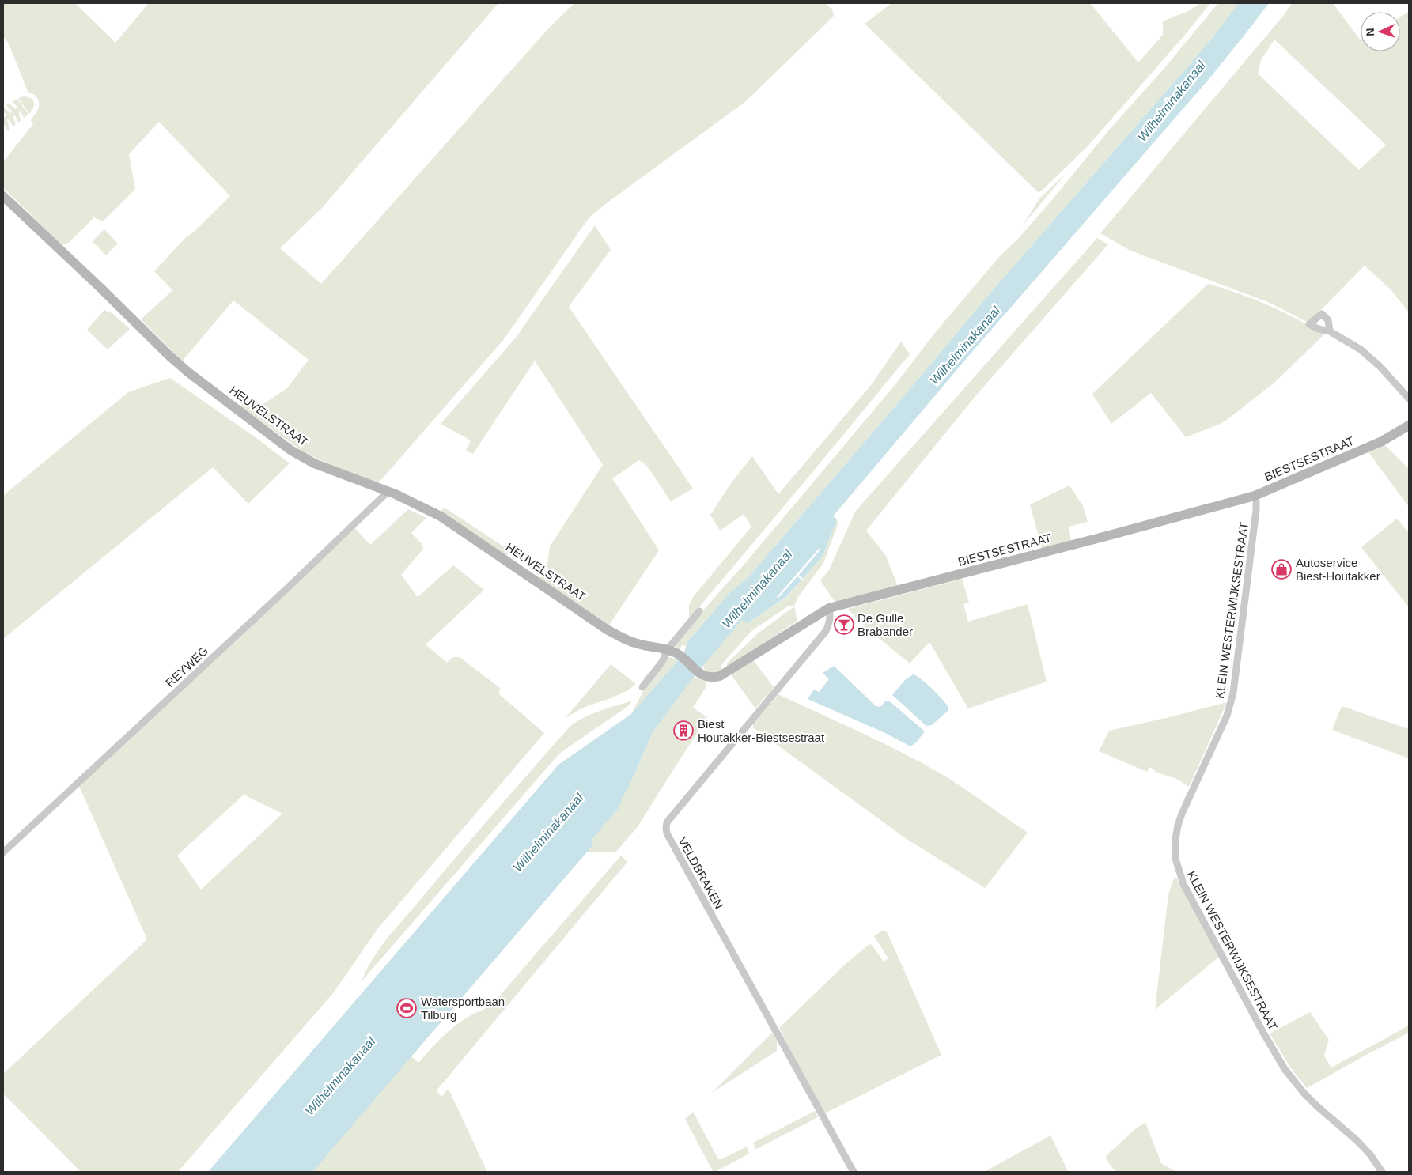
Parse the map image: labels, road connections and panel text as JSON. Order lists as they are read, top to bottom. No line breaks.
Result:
{"streets":{"street":["HEUVELSTRAAT","BIESTSESTRAAT","KLEIN WESTERWIJKSESTRAAT","REYWEG","VELDBRAKEN"]},"crossings":[["HEUVELSTRAAT","BIESTSESTRAAT"],["BIESTSESTRAAT","KLEIN WESTERWIJKSESTRAAT"],["BIESTSESTRAAT","VELDBRAKEN"]],"water":["Wilhelminakanaal"],"places":{"shop":["Autoservice Biest-Houtakker"],"bar":["De Gulle Brabander"],"building":["Biest Houtakker-Biestsestraat"],"sports":["Watersportbaan Tilburg"]},"north":"left"}
